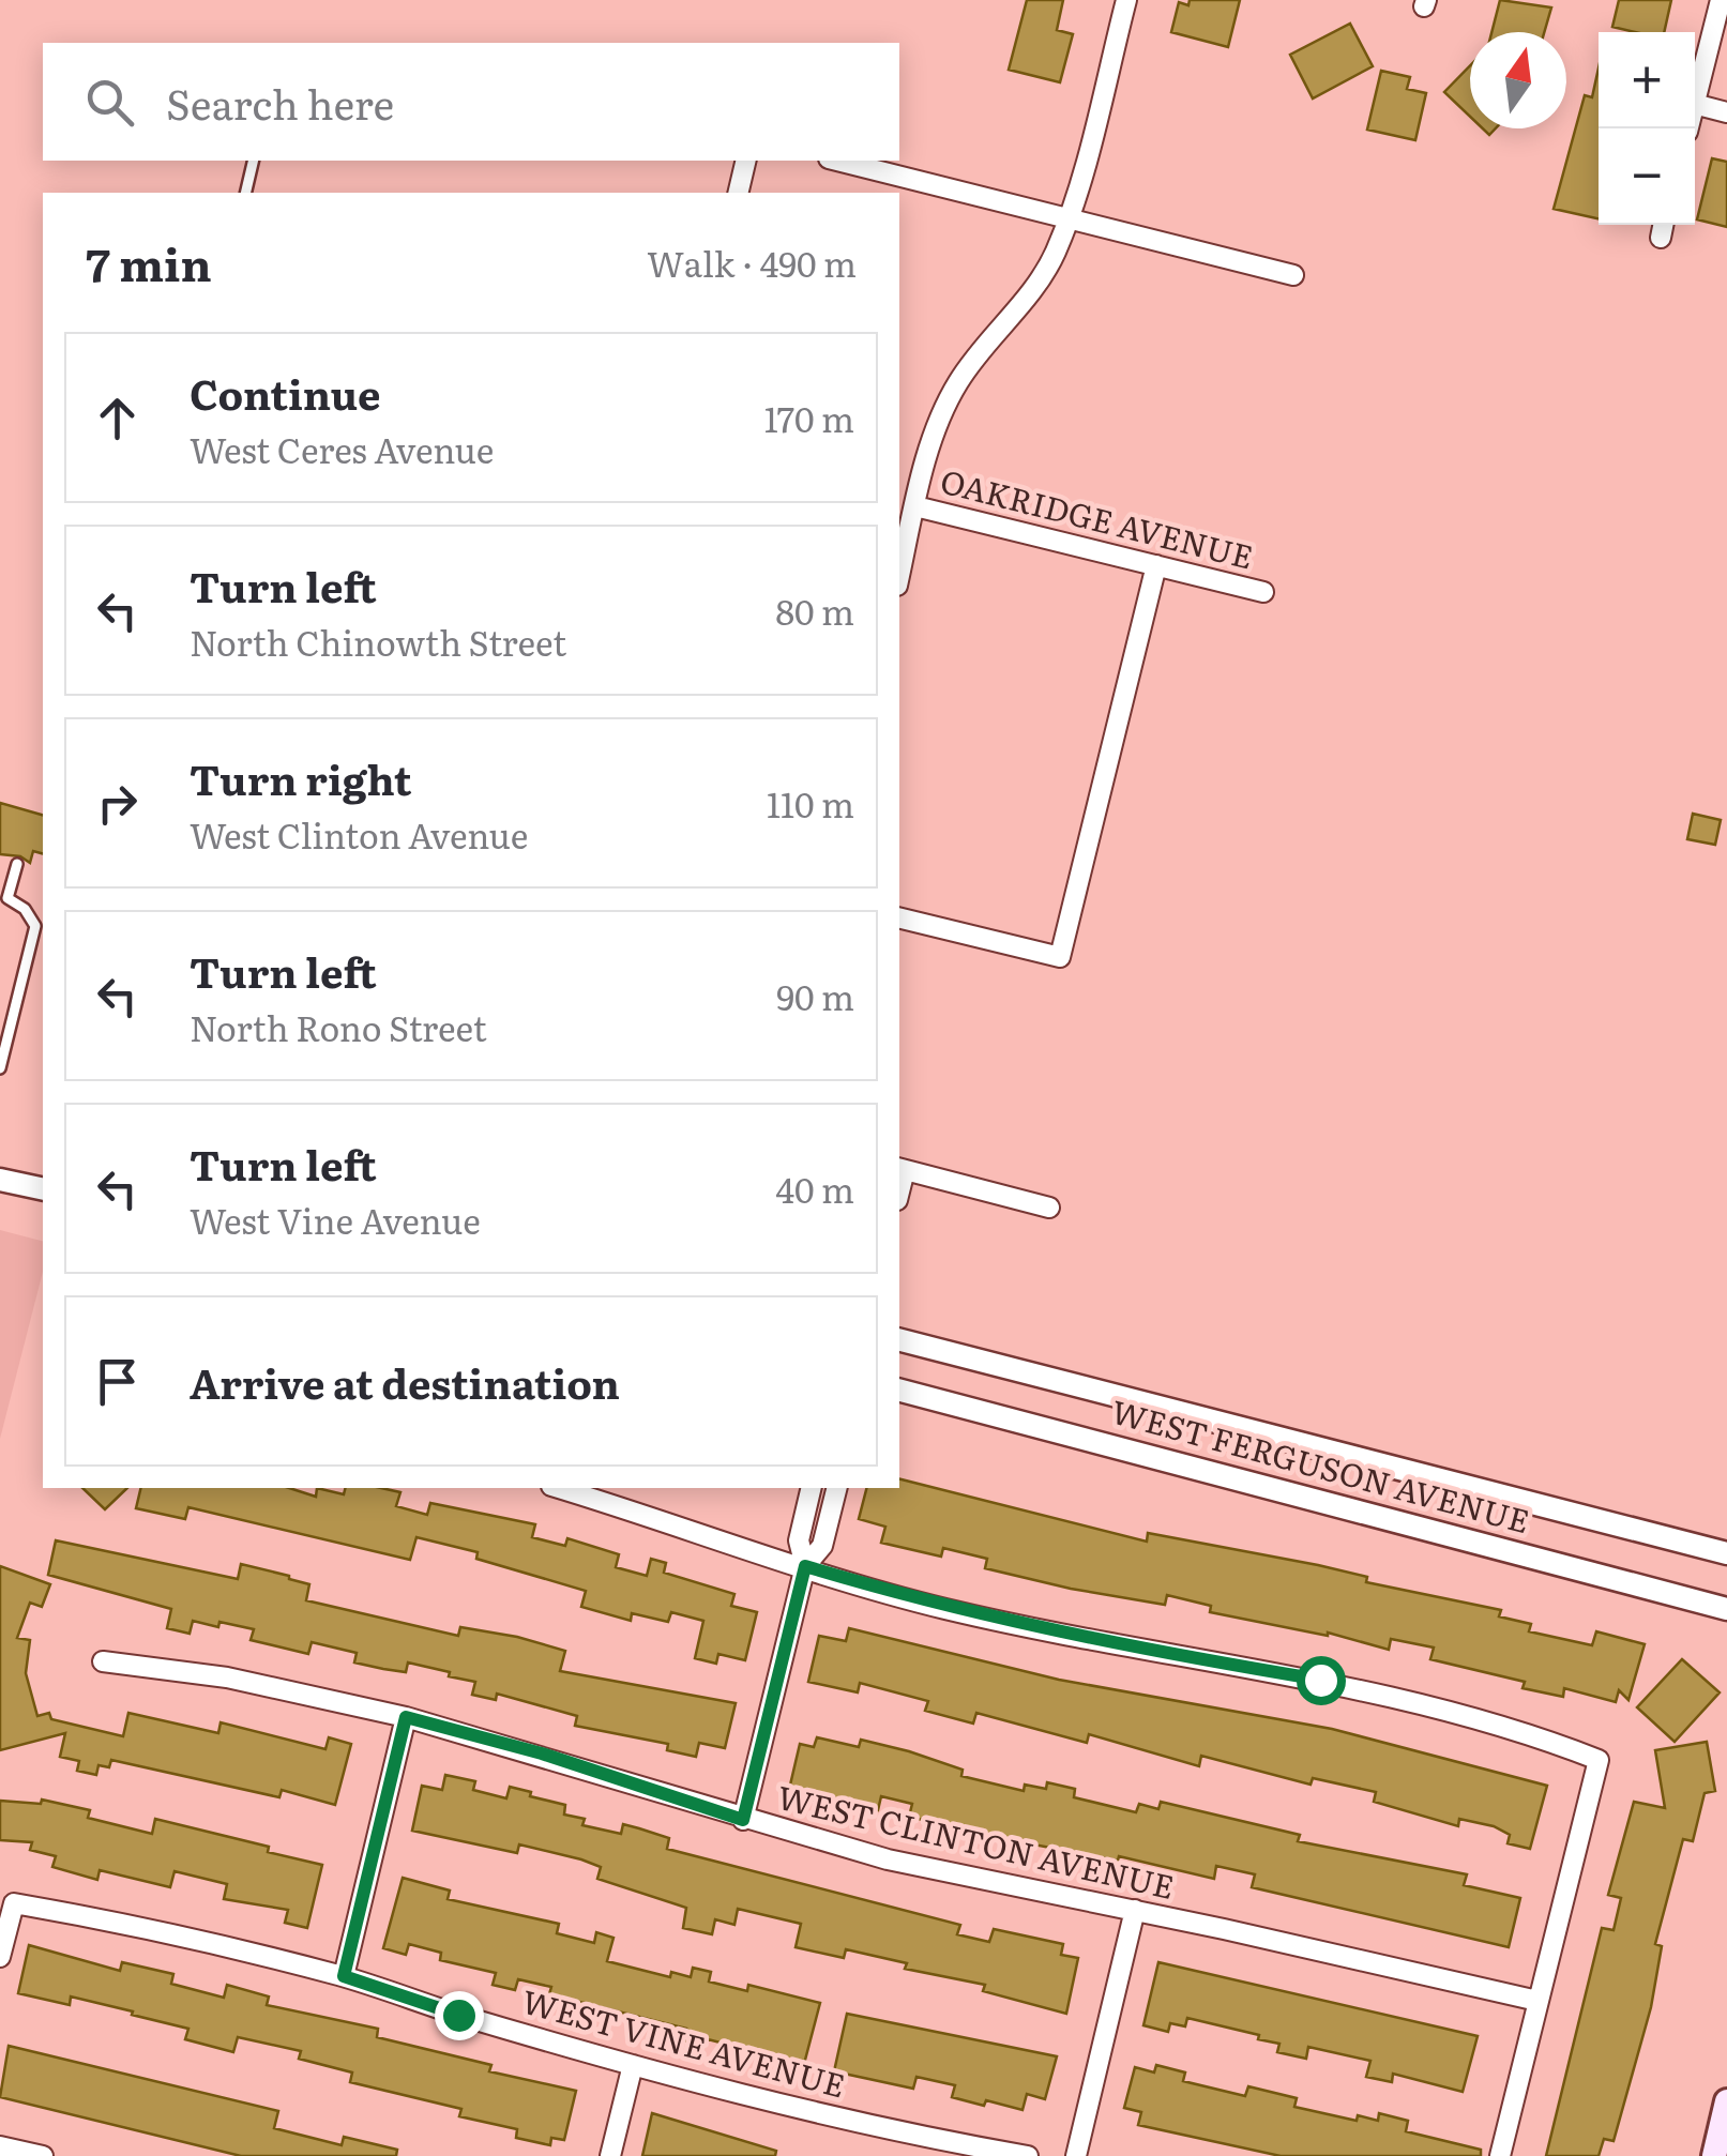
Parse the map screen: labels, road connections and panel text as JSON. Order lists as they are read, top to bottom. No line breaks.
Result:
{"streets":{"street":["OAKRIDGE AVENUE","WEST FERGUSON AVENUE","WEST CLINTON AVENUE","WEST VINE AVENUE"]},"north":"top","page":{"map_buttons":["+","−"],"search":"Search here","heading":["7 min","Walk · 490 m"],"list":[["Continue","West Ceres Avenue","170 m"],["Turn left","North Chinowth Street","80 m"],["Turn right","West Clinton Avenue","110 m"],["Turn left","North Rono Street","90 m"],["Turn left","West Vine Avenue","40 m"],"Arrive at destination"]}}
